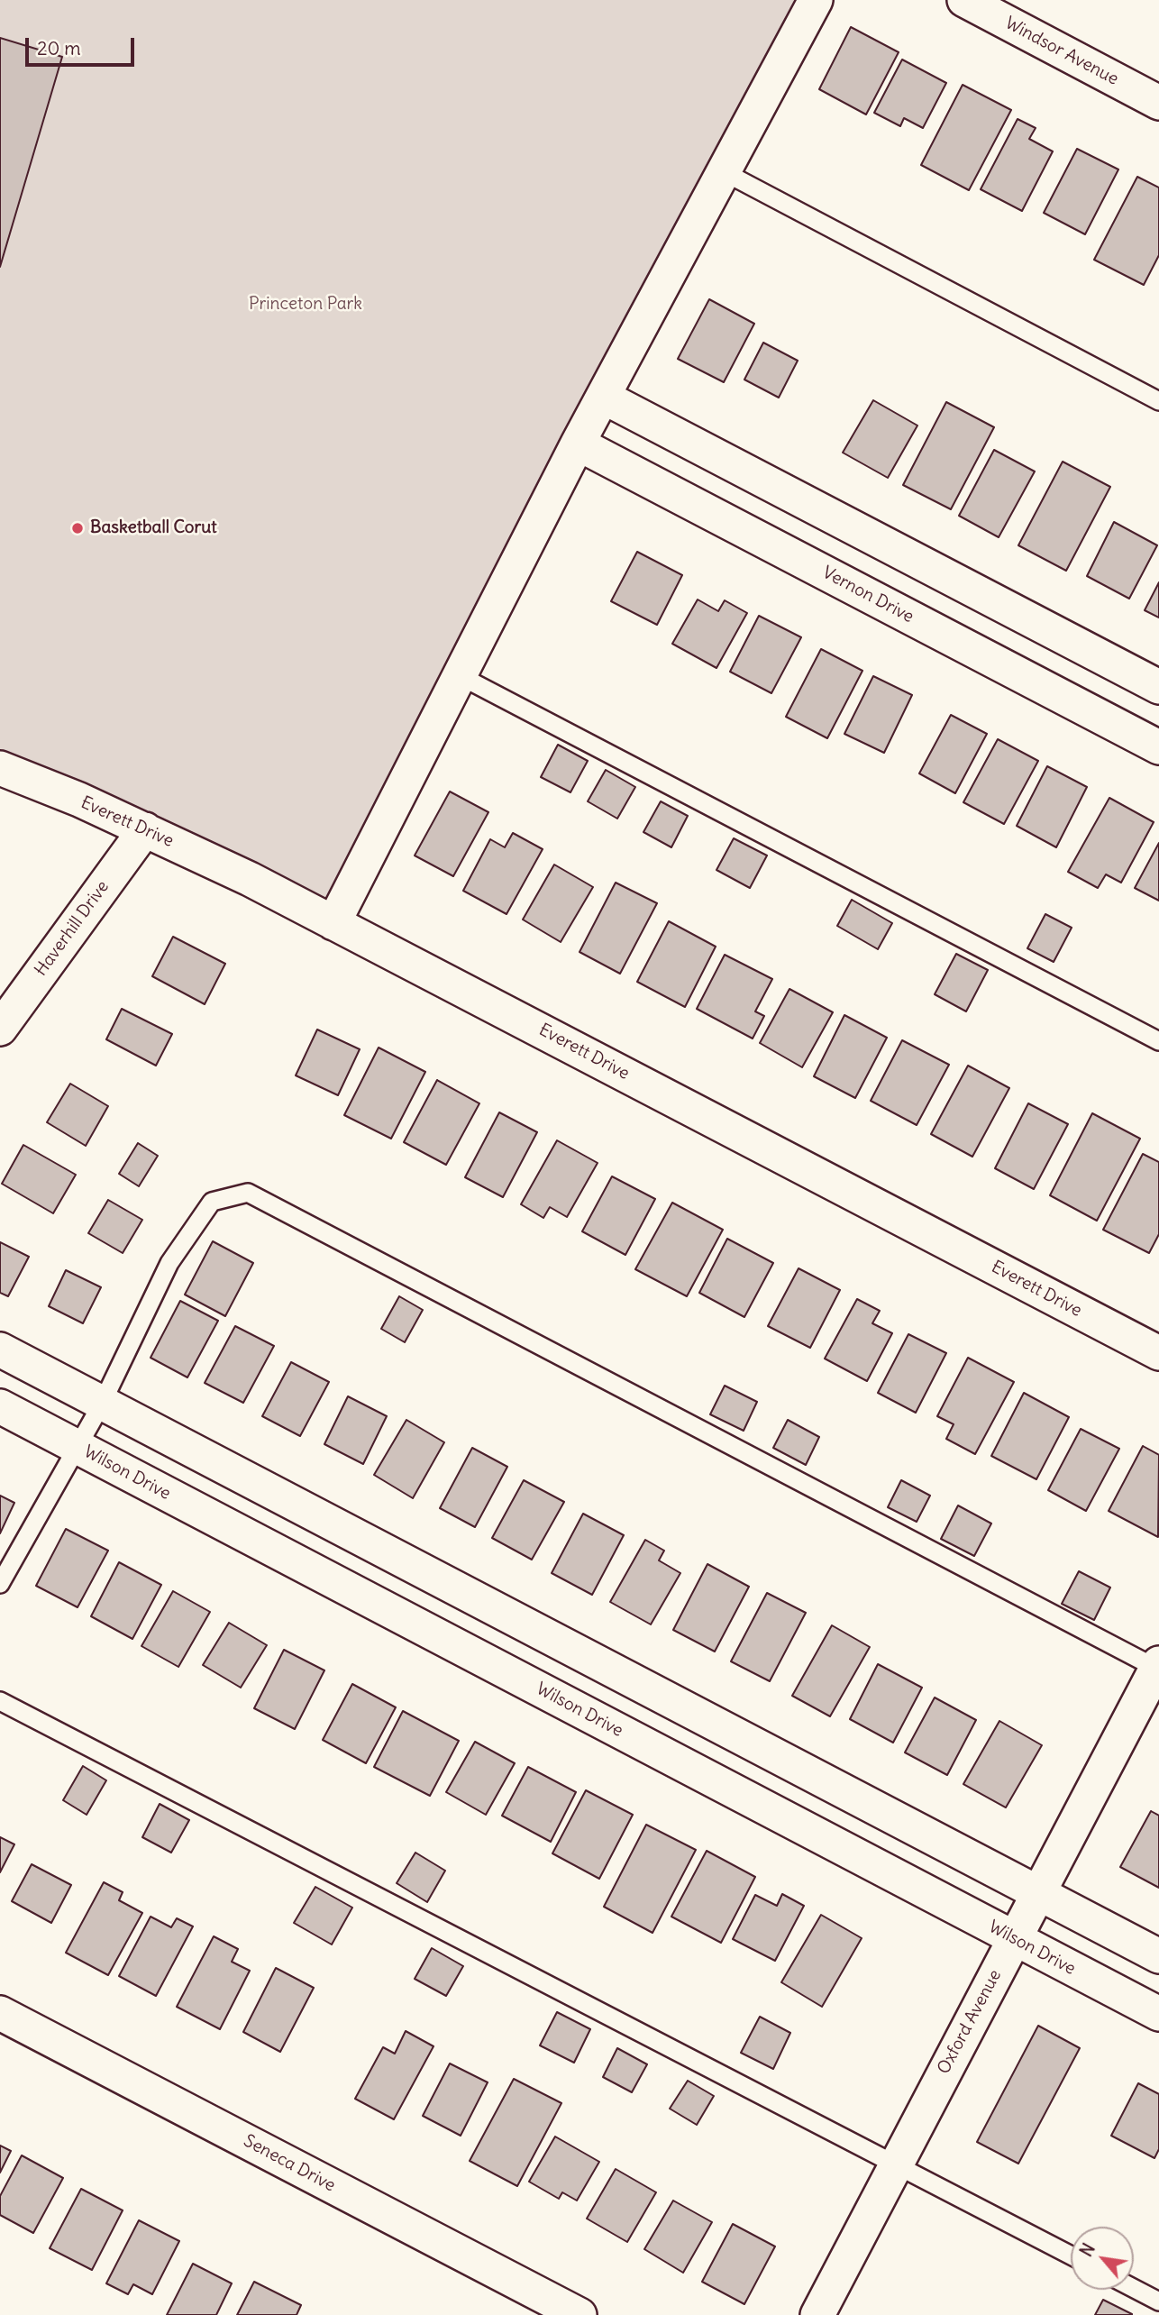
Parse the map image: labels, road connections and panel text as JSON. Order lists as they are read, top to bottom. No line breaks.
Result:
{"streets":{"street":["Windsor Avenue","Vernon Drive","Everett Drive","Haverhill Drive","Wilson Drive","Oxford Avenue","Seneca Drive"]},"crossings":[["Everett Drive","Haverhill Drive"],["Wilson Drive","Oxford Avenue"]],"parks":["Princeton Park"],"places":["Basketball Corut"],"scale_bar":"20 m","north":"top left"}
